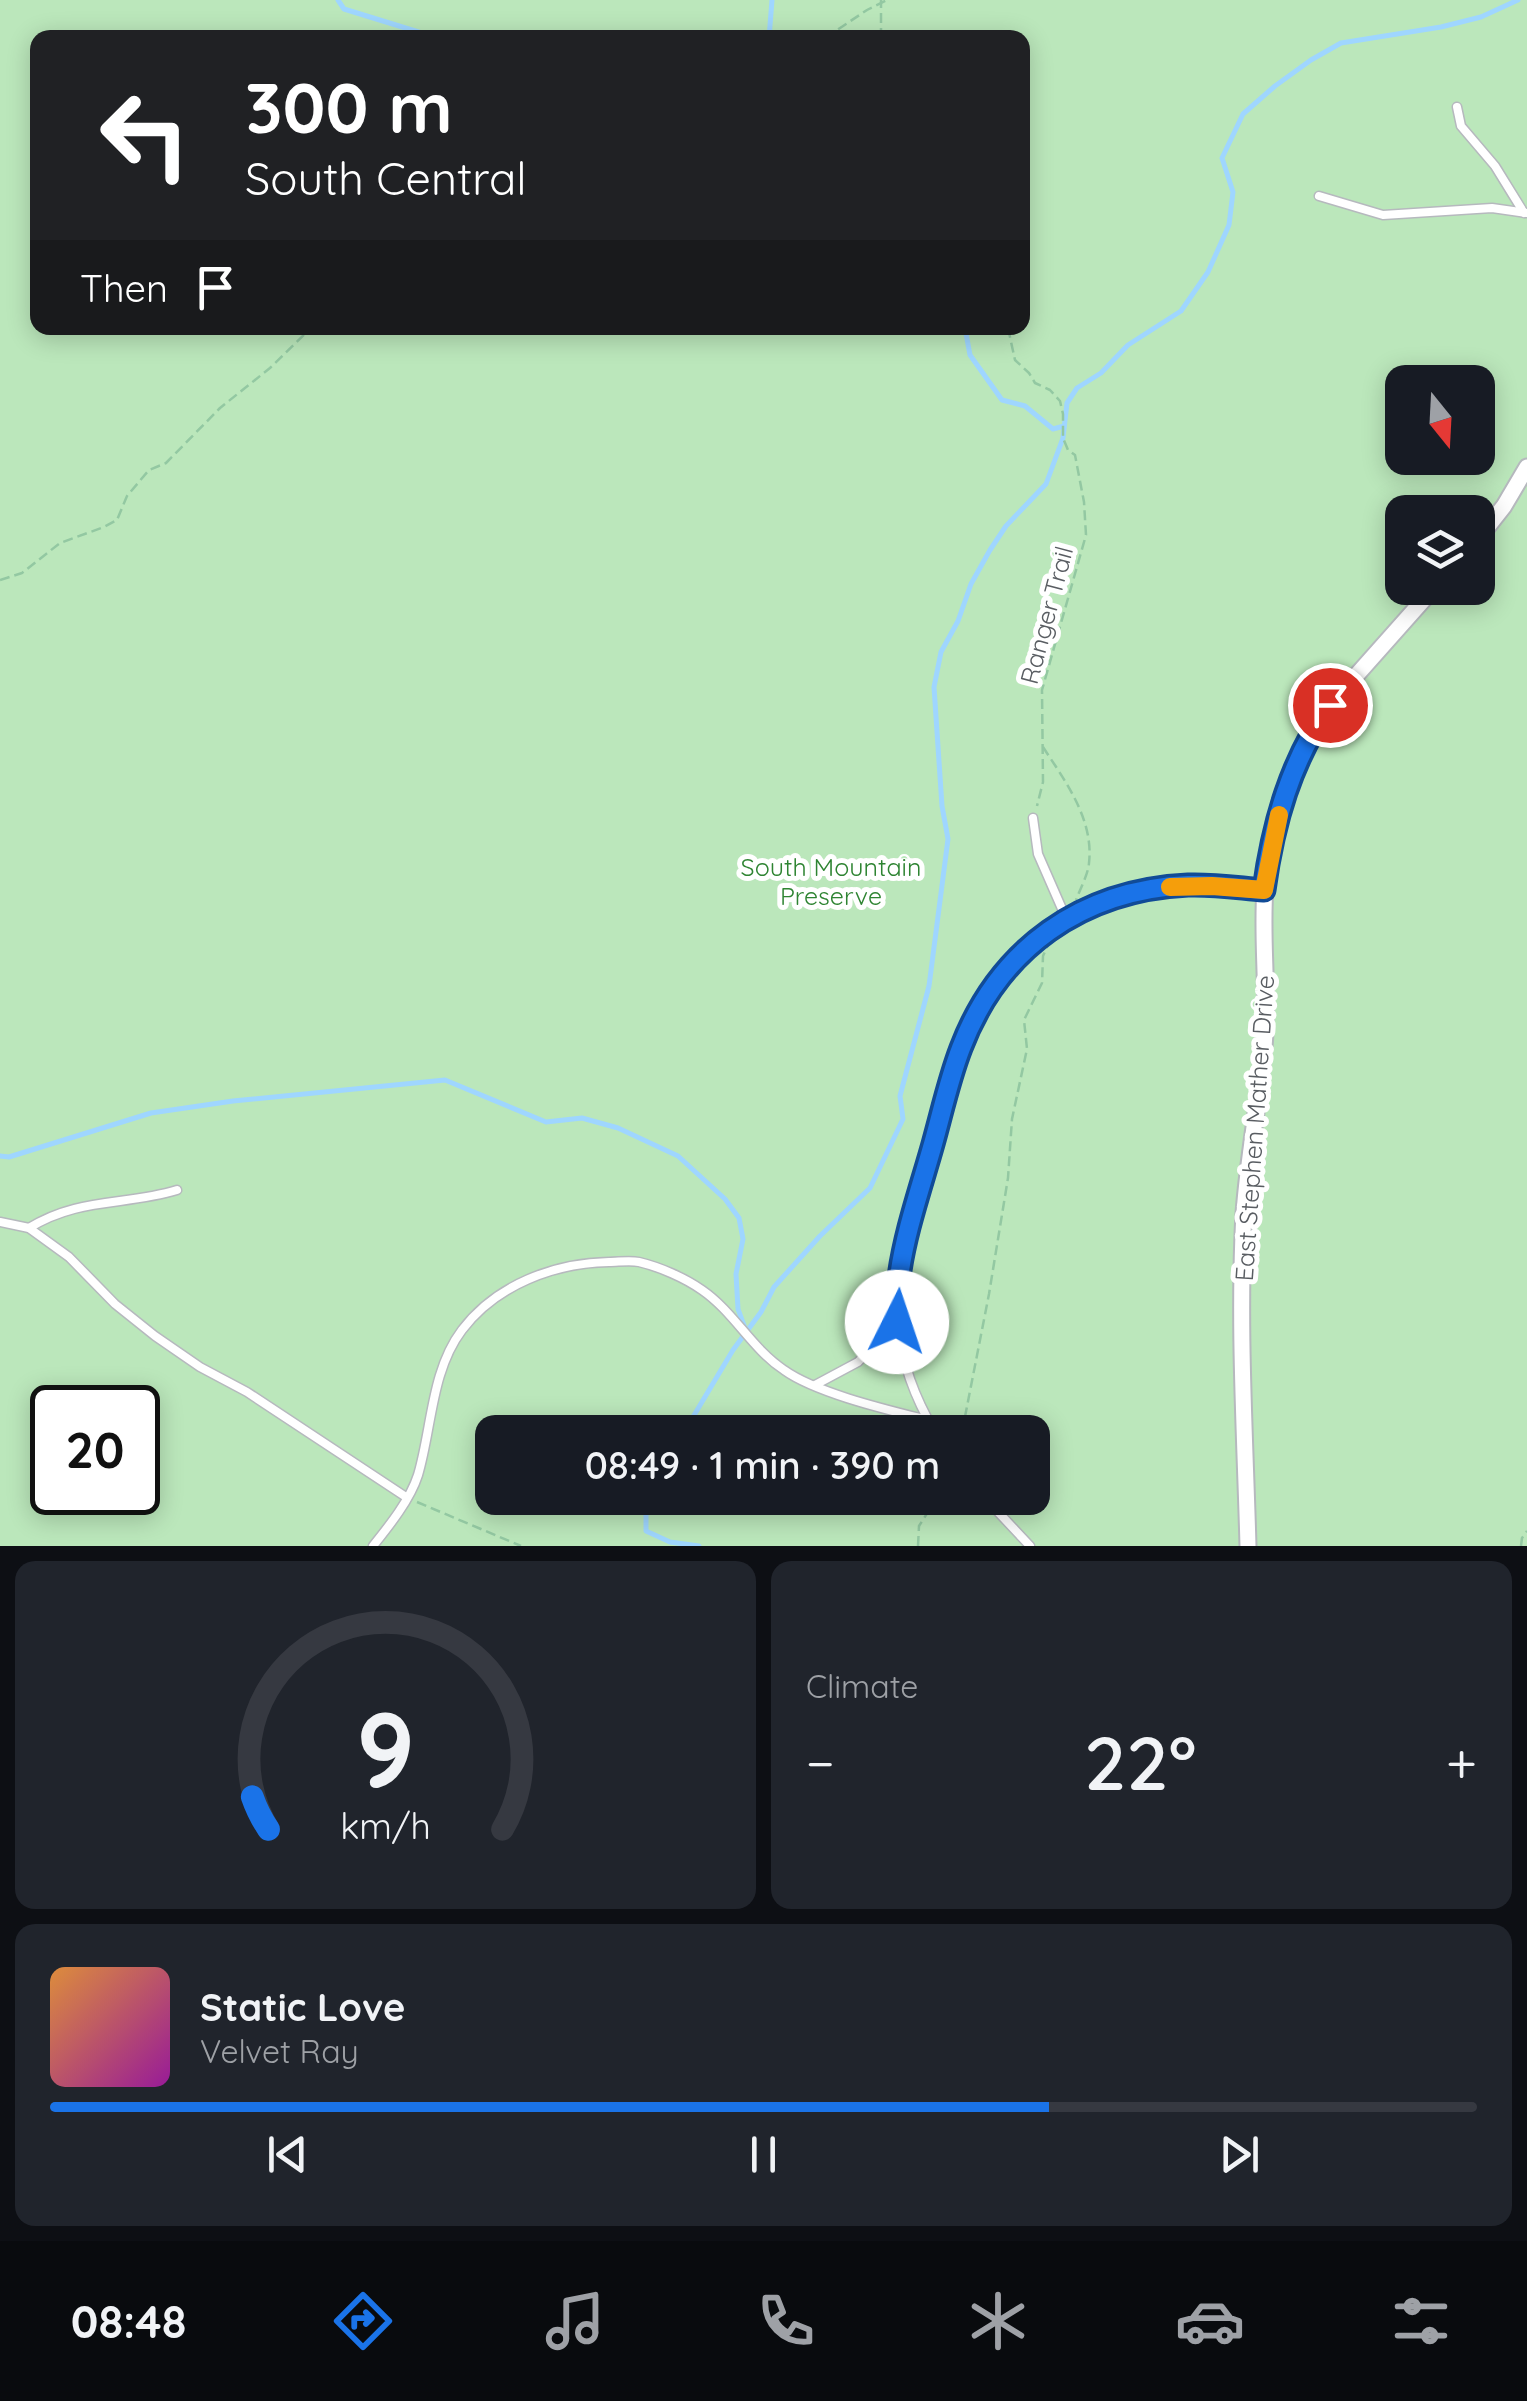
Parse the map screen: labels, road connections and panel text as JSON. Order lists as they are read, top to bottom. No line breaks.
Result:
{"streets":{"street":["East Stephen Mather Drive"],"path":["Ranger Trail"]},"parks":["South Mountain Preserve"],"north":"bottom","page":{"turn":["300 m","South Central"],"then":"Then","limit":"20","trip":"08:49 · 1 min · 390 m","tile":"Climate","heat":["−","22°","+"],"song":["Static Love","Velvet Ray"],"tabs":"08:48","gauge":["9","km/h"]}}
